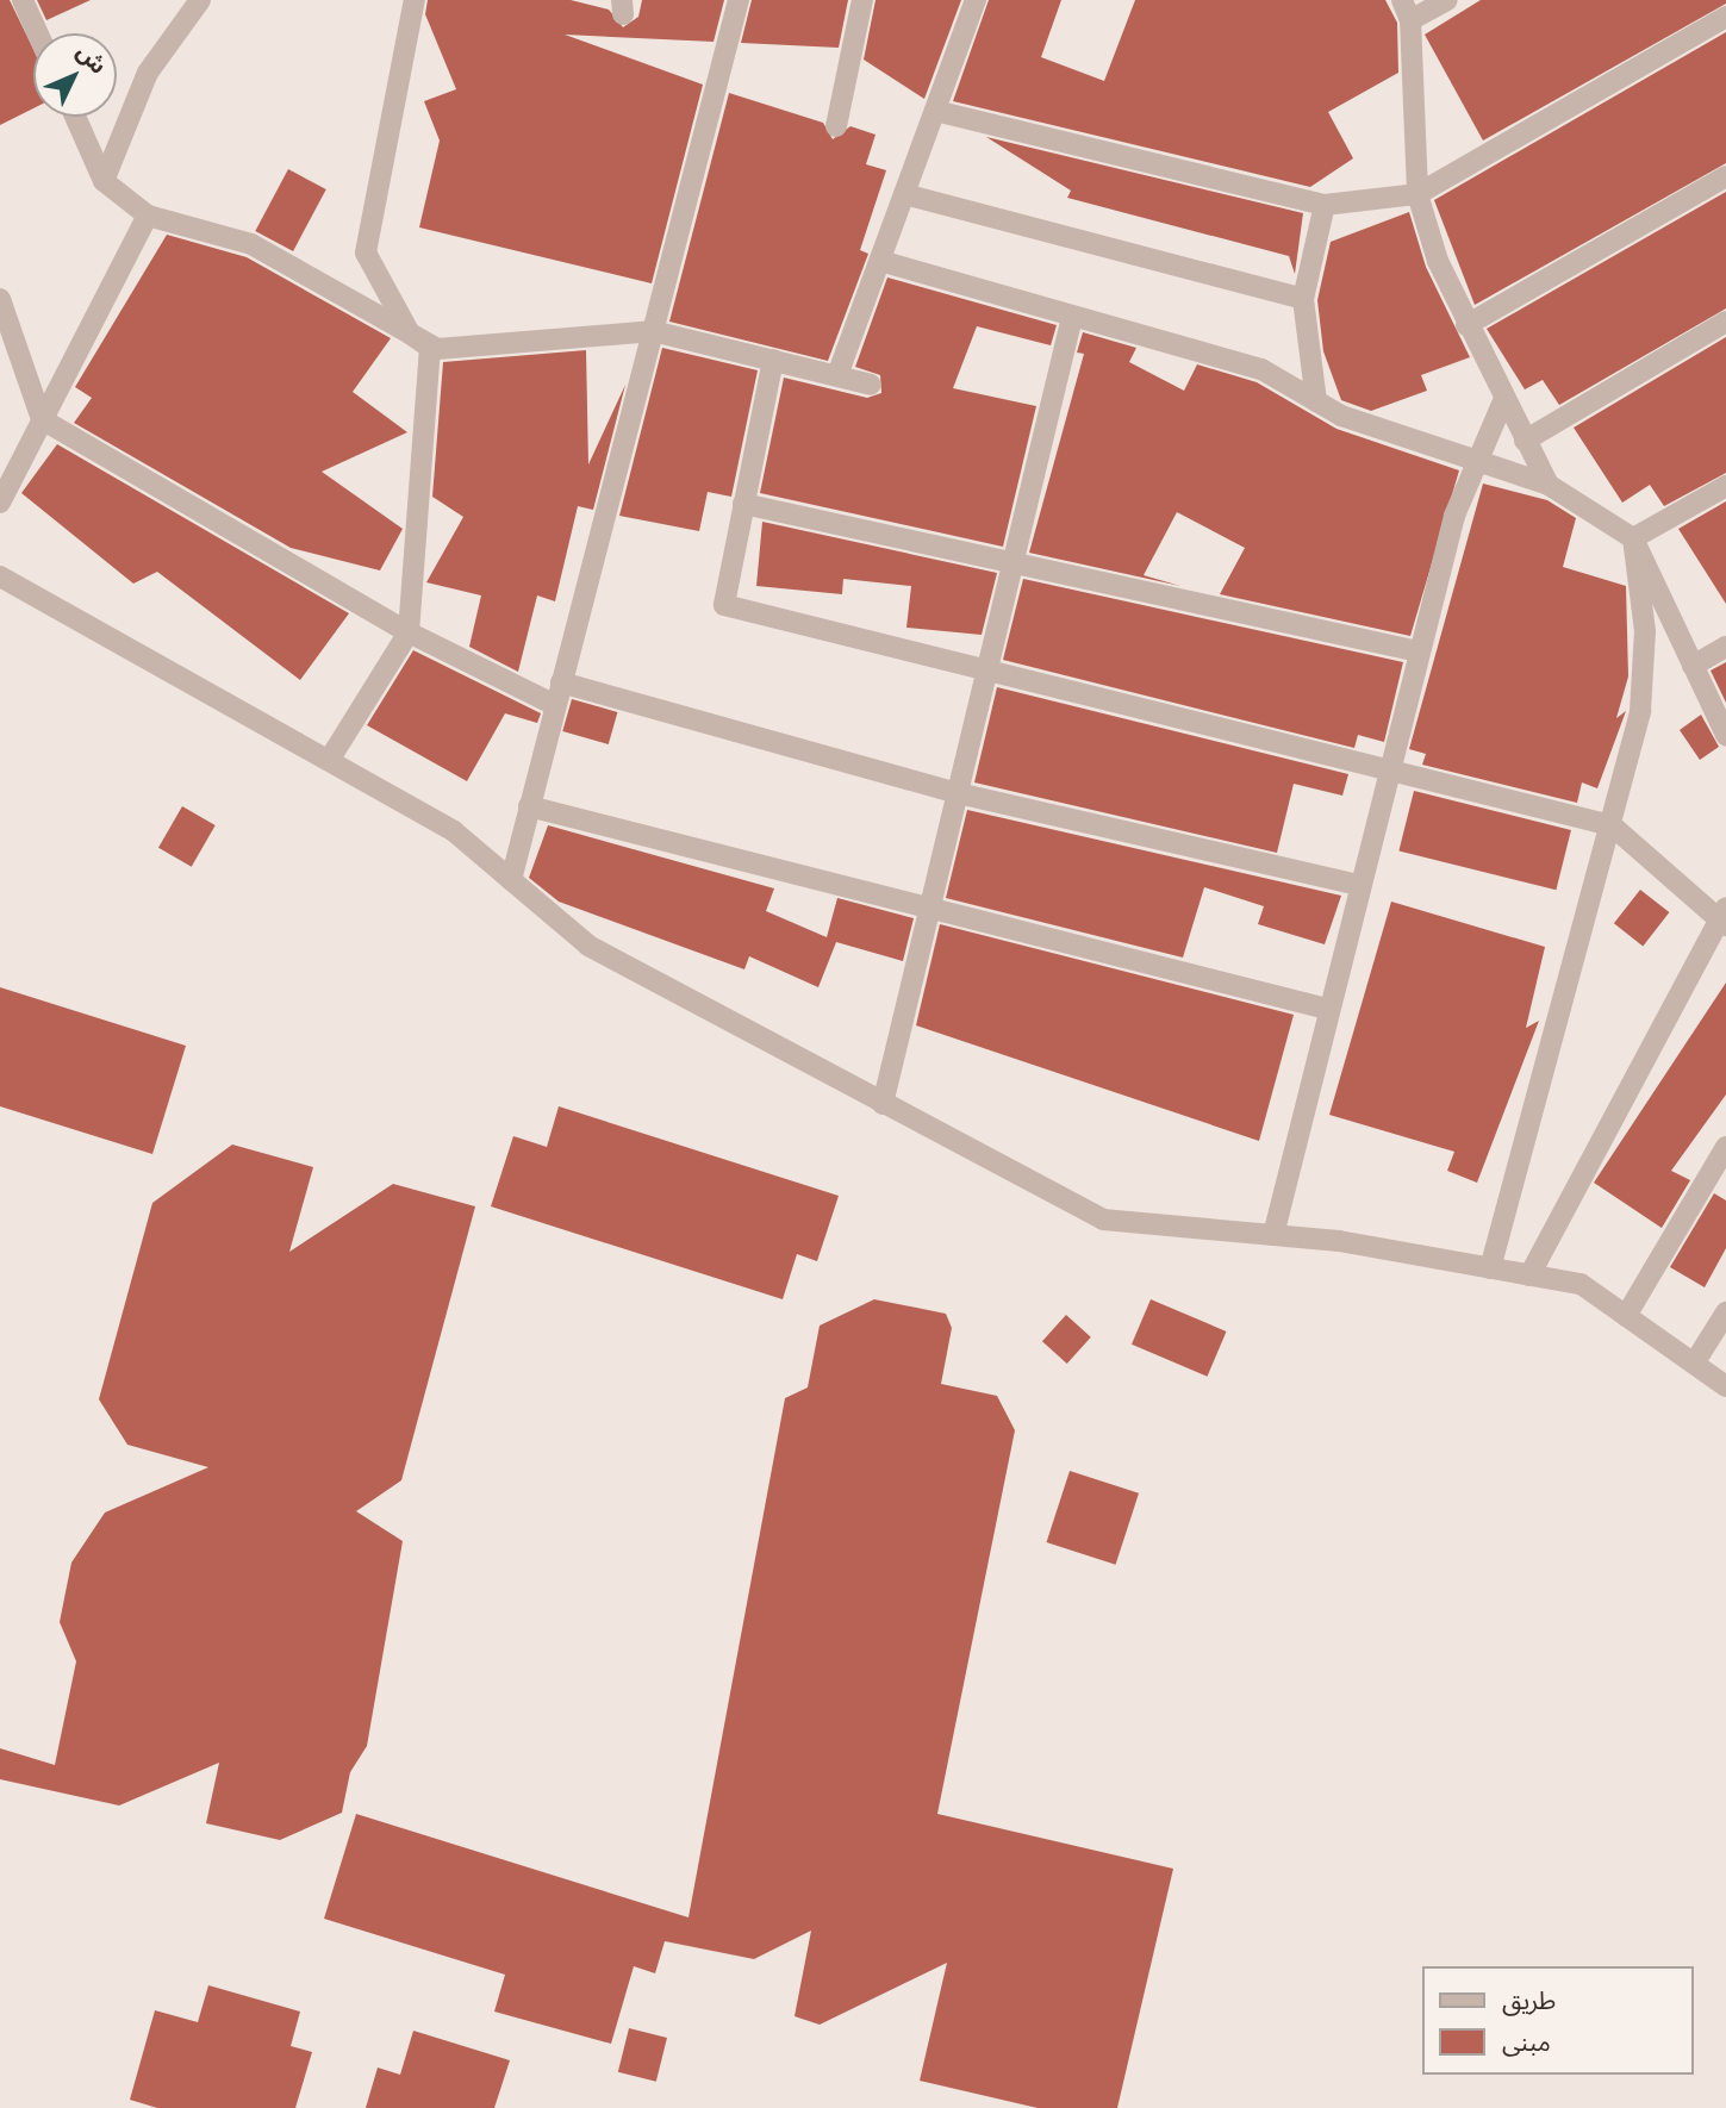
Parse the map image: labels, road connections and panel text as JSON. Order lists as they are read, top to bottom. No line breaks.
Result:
{"legend":["طريق","مبنى"],"north":"top right"}
